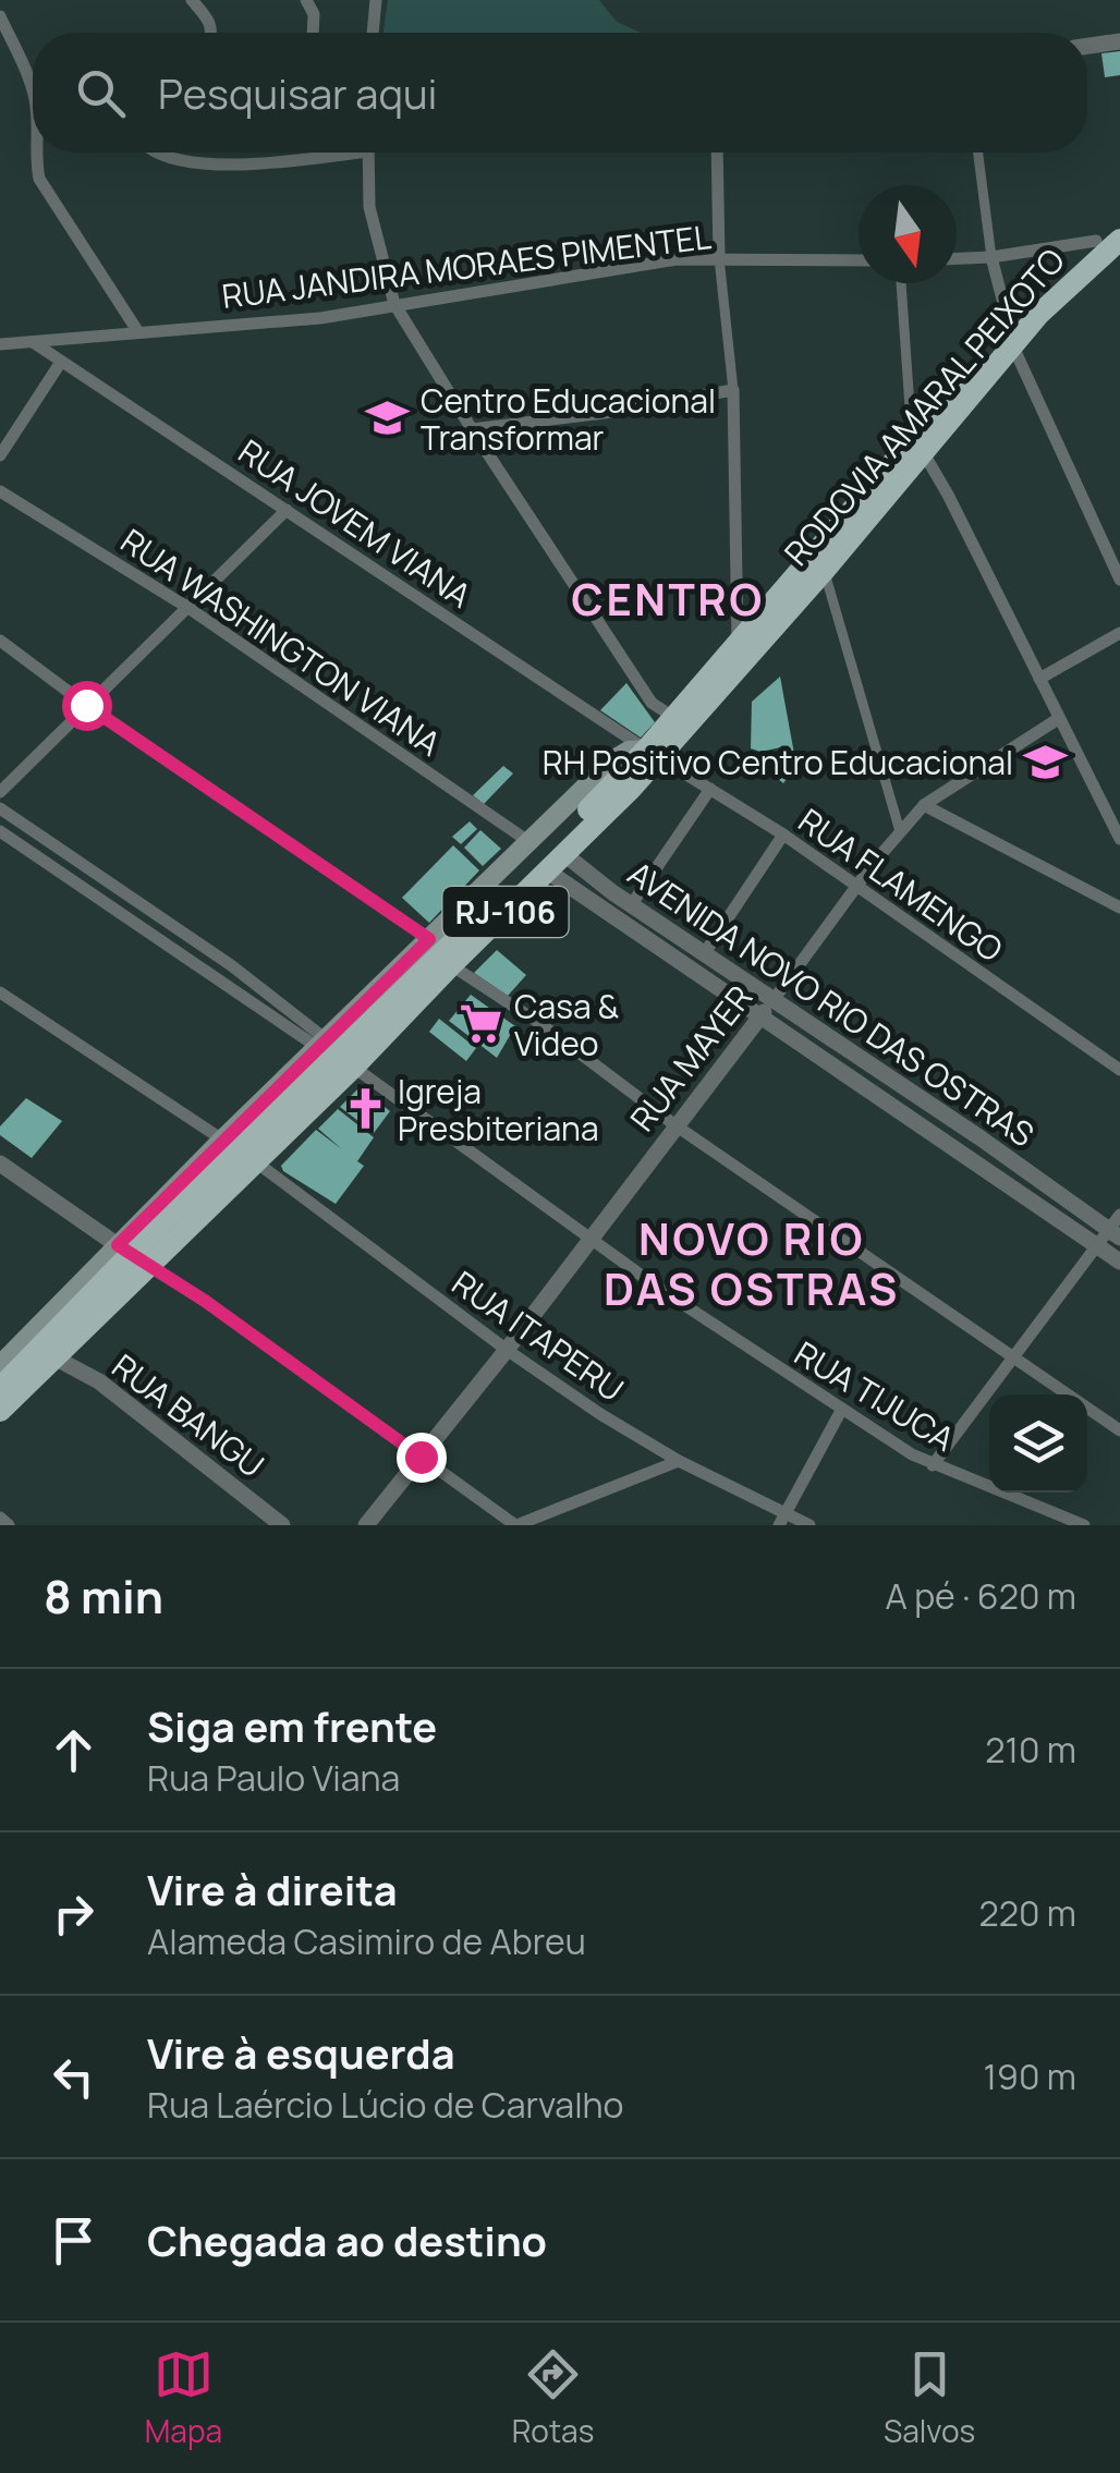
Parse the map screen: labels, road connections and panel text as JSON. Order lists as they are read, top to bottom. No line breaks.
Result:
{"streets":{"highway":["RODOVIA AMARAL PEIXOTO","RJ-106"],"street":["RUA JANDIRA MORAES PIMENTEL","RUA JOVEM VIANA","RUA WASHINGTON VIANA","RUA FLAMENGO","AVENIDA NOVO RIO DAS OSTRAS","RUA MAYER","RUA ITAPERU","RUA TIJUCA","RUA BANGU"]},"crossings":[["RUA JANDIRA MORAES PIMENTEL","RUA JOVEM VIANA"],["RODOVIA AMARAL PEIXOTO","RUA JOVEM VIANA"],["RODOVIA AMARAL PEIXOTO","RUA FLAMENGO"],["RODOVIA AMARAL PEIXOTO","AVENIDA NOVO RIO DAS OSTRAS"],["RODOVIA AMARAL PEIXOTO","RUA ITAPERU"],["RODOVIA AMARAL PEIXOTO","RUA TIJUCA"],["RODOVIA AMARAL PEIXOTO","RUA BANGU"],["RUA JOVEM VIANA","RUA FLAMENGO"],["RUA FLAMENGO","RUA MAYER"],["AVENIDA NOVO RIO DAS OSTRAS","RUA MAYER"],["RUA MAYER","RUA ITAPERU"],["RUA MAYER","RUA TIJUCA"]],"districts":["CENTRO","NOVO RIO DAS OSTRAS"],"places":{"school or university":["Centro Educacional Transformar","RH Positivo Centro Educacional"],"supermarket":["Casa & Video"],"church":["Igreja Presbiteriana"]},"north":"bottom","page":{"search":"Pesquisar aqui","heading":["8 min","A pé · 620 m"],"list":[["Siga em frente","Rua Paulo Viana","210 m"],["Vire à direita","Alameda Casimiro de Abreu","220 m"],["Vire à esquerda","Rua Laércio Lúcio de Carvalho","190 m"],"Chegada ao destino"],"nav":["Mapa","Rotas","Salvos"]}}
